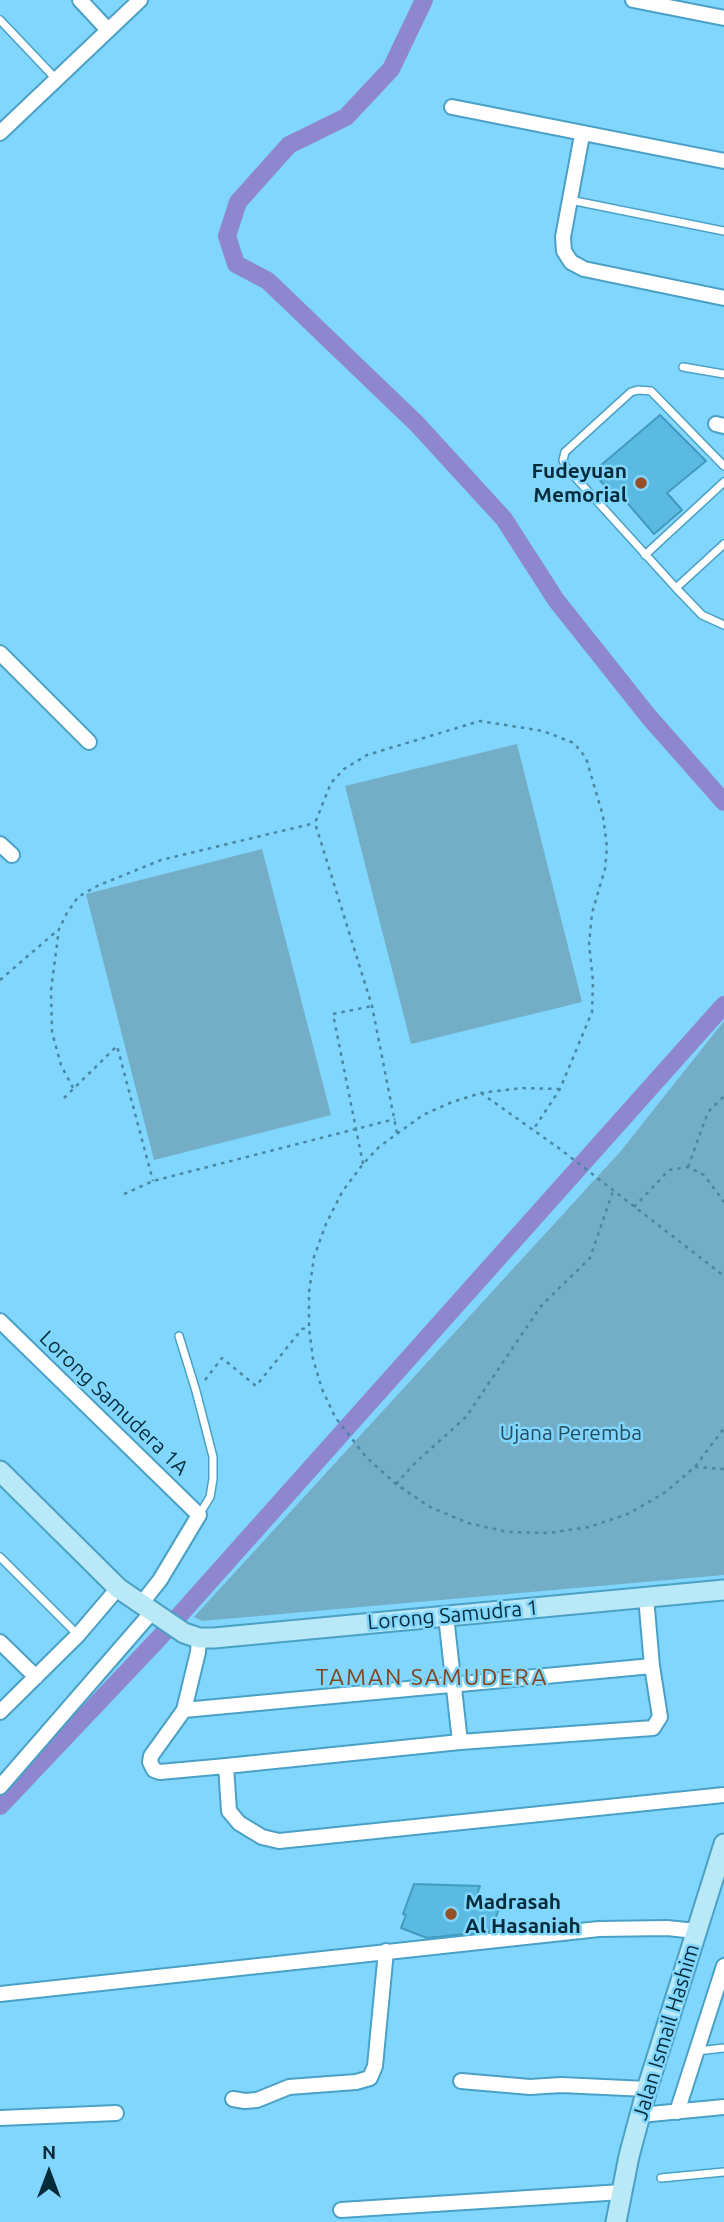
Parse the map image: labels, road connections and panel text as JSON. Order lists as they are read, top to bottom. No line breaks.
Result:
{"streets":{"street":["Lorong Samudera 1A","Lorong Samudra 1","Jalan Ismail Hashim"]},"districts":["TAMAN SAMUDERA"],"parks":["Ujana Peremba"],"places":["Fudeyuan Memorial","Madrasah Al Hasaniah"],"north":"top"}
